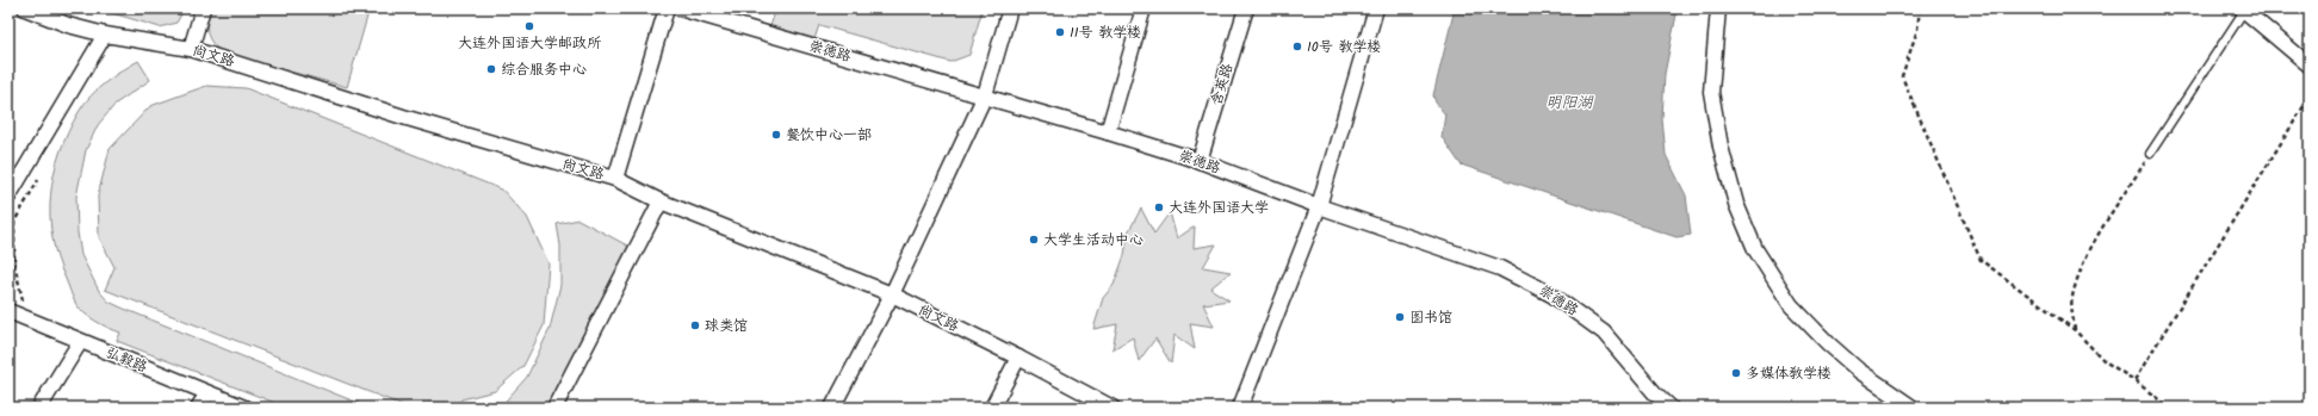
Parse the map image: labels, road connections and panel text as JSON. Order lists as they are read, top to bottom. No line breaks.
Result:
{"streets":{"street":["崇德路","尚文路","含英路","弘毅路"]},"crossings":[["崇德路","含英路"]],"water":["明阳湖"],"places":["大连外国语大学邮政所","11号 教学楼","10号 教学楼","综合服务中心","餐饮中心一部","大连外国语大学","大学生活动中心","图书馆","球类馆","多媒体教学楼"]}
